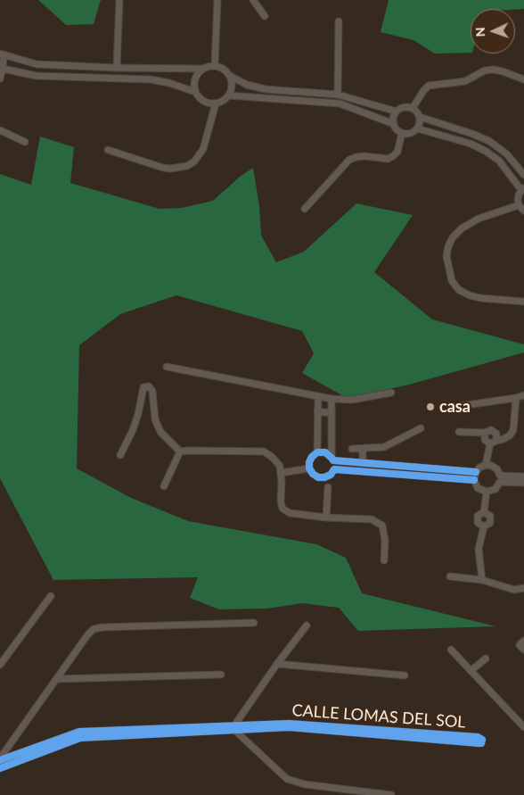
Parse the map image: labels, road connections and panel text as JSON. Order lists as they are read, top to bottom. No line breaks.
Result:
{"streets":{"street":["CALLE LOMAS DEL SOL"]},"places":["casa"],"north":"left"}
